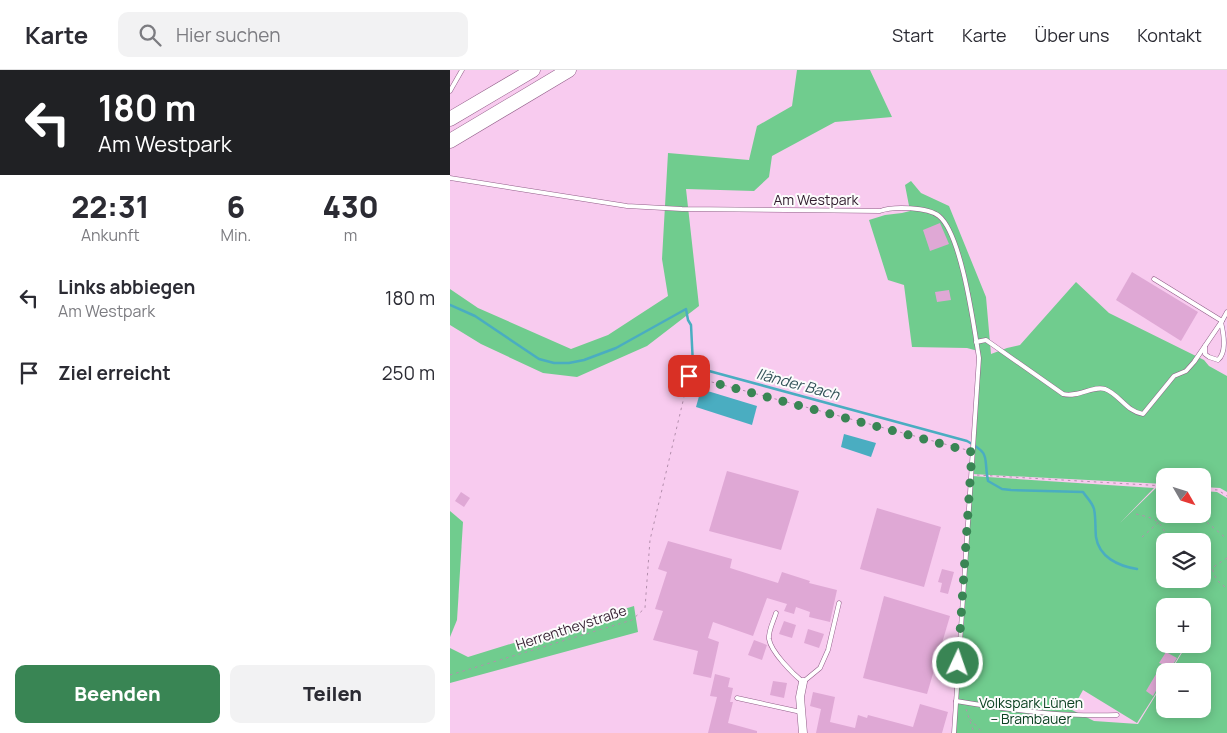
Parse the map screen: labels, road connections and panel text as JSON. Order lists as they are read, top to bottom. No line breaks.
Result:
{"streets":{"lane":["Am Westpark"],"path":["Herrentheystraße"]},"crossings":[["Am Westpark","Herrentheystraße"]],"water":["Iländer Bach"],"parks":["Volkspark Lünen – Brambauer"],"north":"bottom right","page":{"header":"Karte","search":"Hier suchen","nav":["Start","Karte","Über uns","Kontakt"],"turn":["180 m","Am Westpark"],"eta":["22:31","Ankunft","6","Min.","430","m"],"list":[{"name":"Links abbiegen","note":"Am Westpark","value":"180 m"},{"name":"Ziel erreicht","value":"250 m"}],"map_buttons":["+","−"],"buttons":["Beenden","Teilen"]}}
